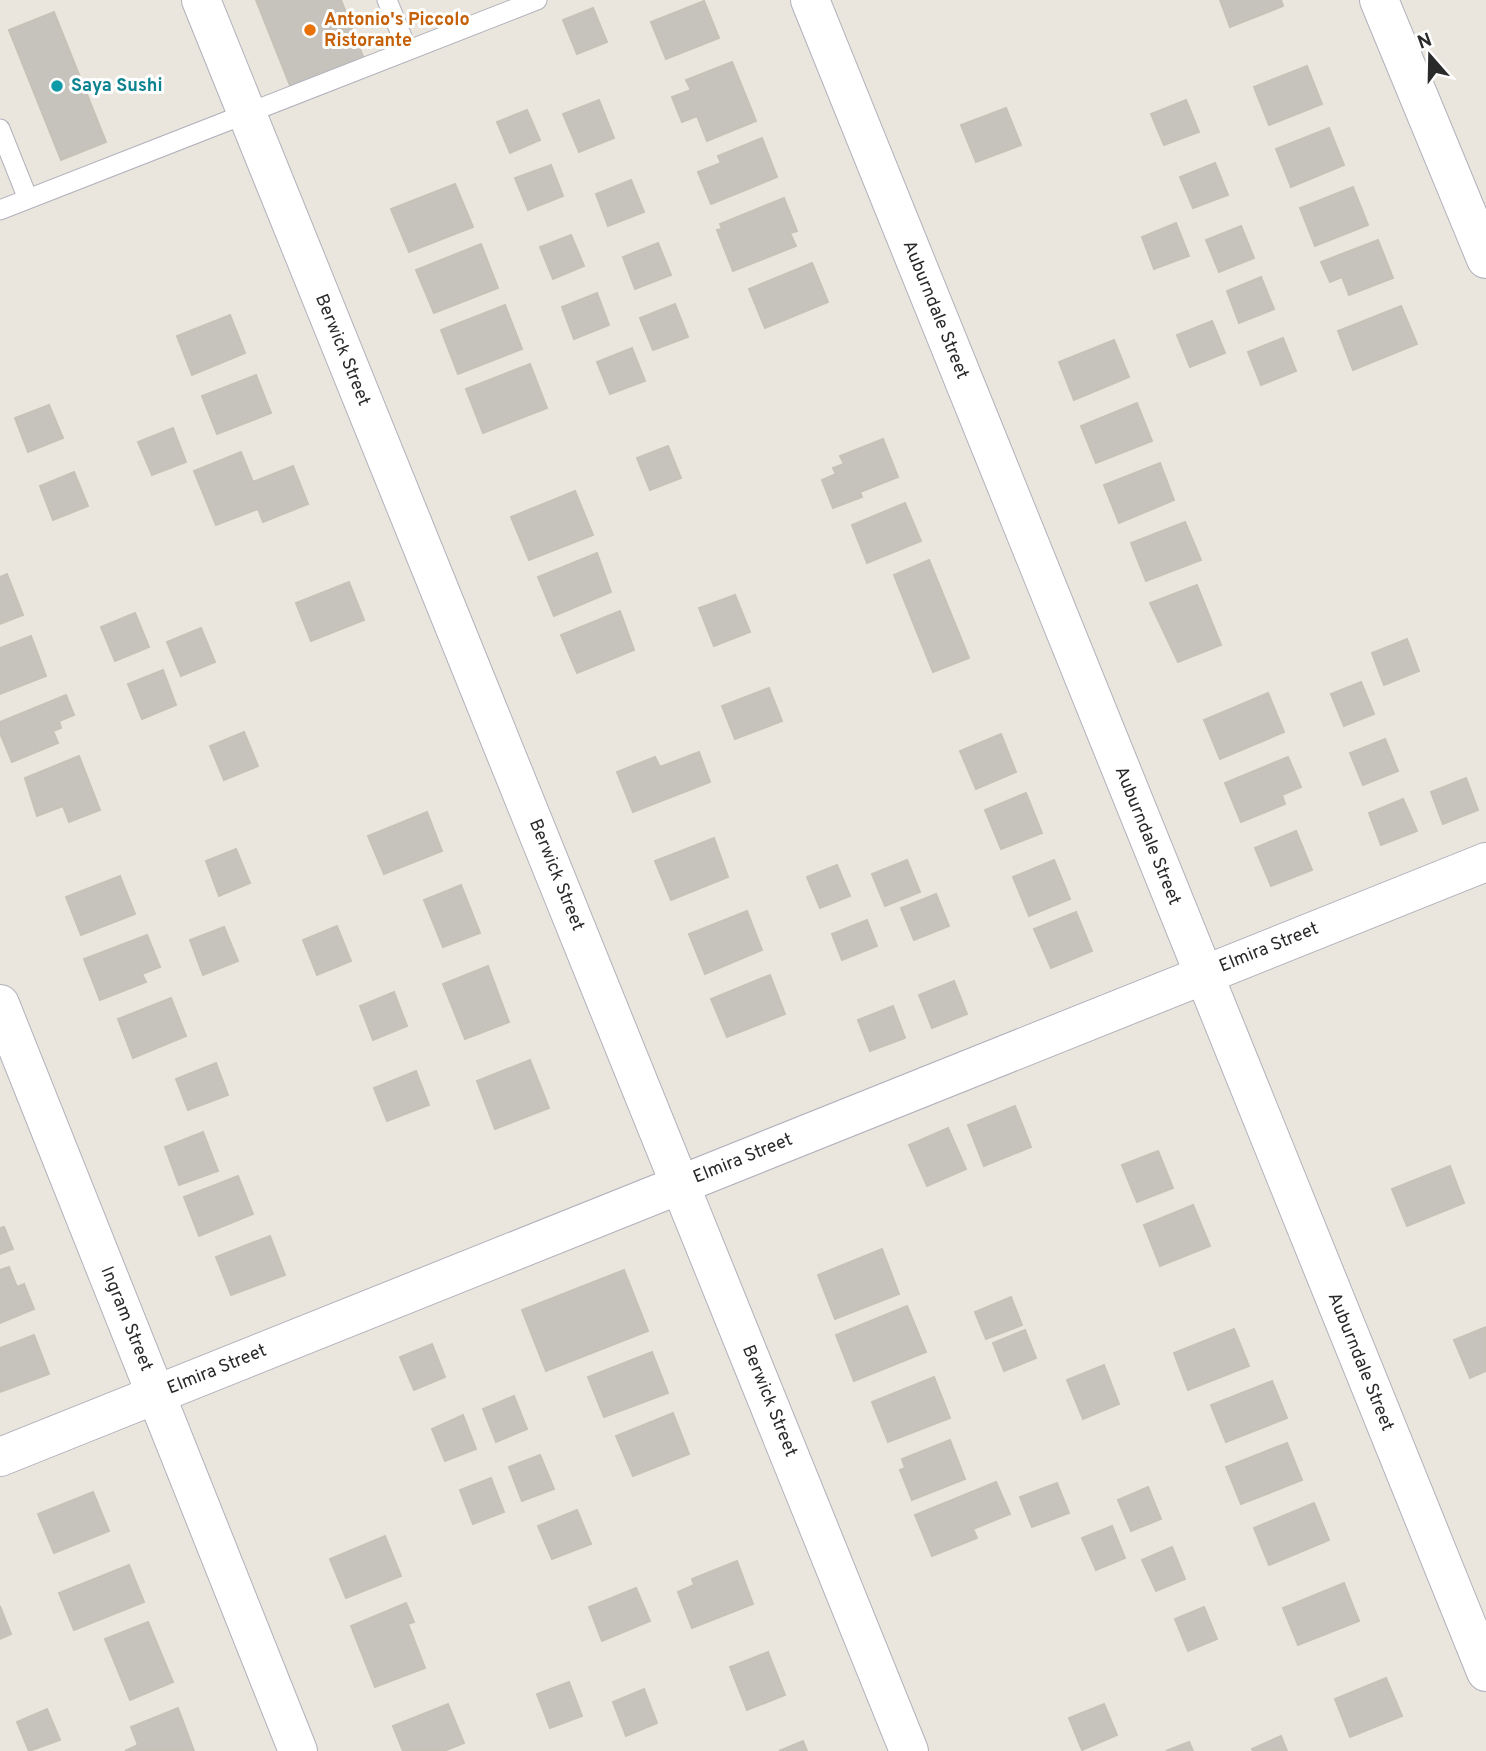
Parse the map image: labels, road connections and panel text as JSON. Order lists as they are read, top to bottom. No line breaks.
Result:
{"streets":{"street":["Auburndale Street","Berwick Street","Elmira Street","Ingram Street"]},"crossings":[["Auburndale Street","Elmira Street"],["Berwick Street","Elmira Street"],["Elmira Street","Ingram Street"]],"places":["Antonio's Piccolo Ristorante","Saya Sushi"],"north":"top"}
